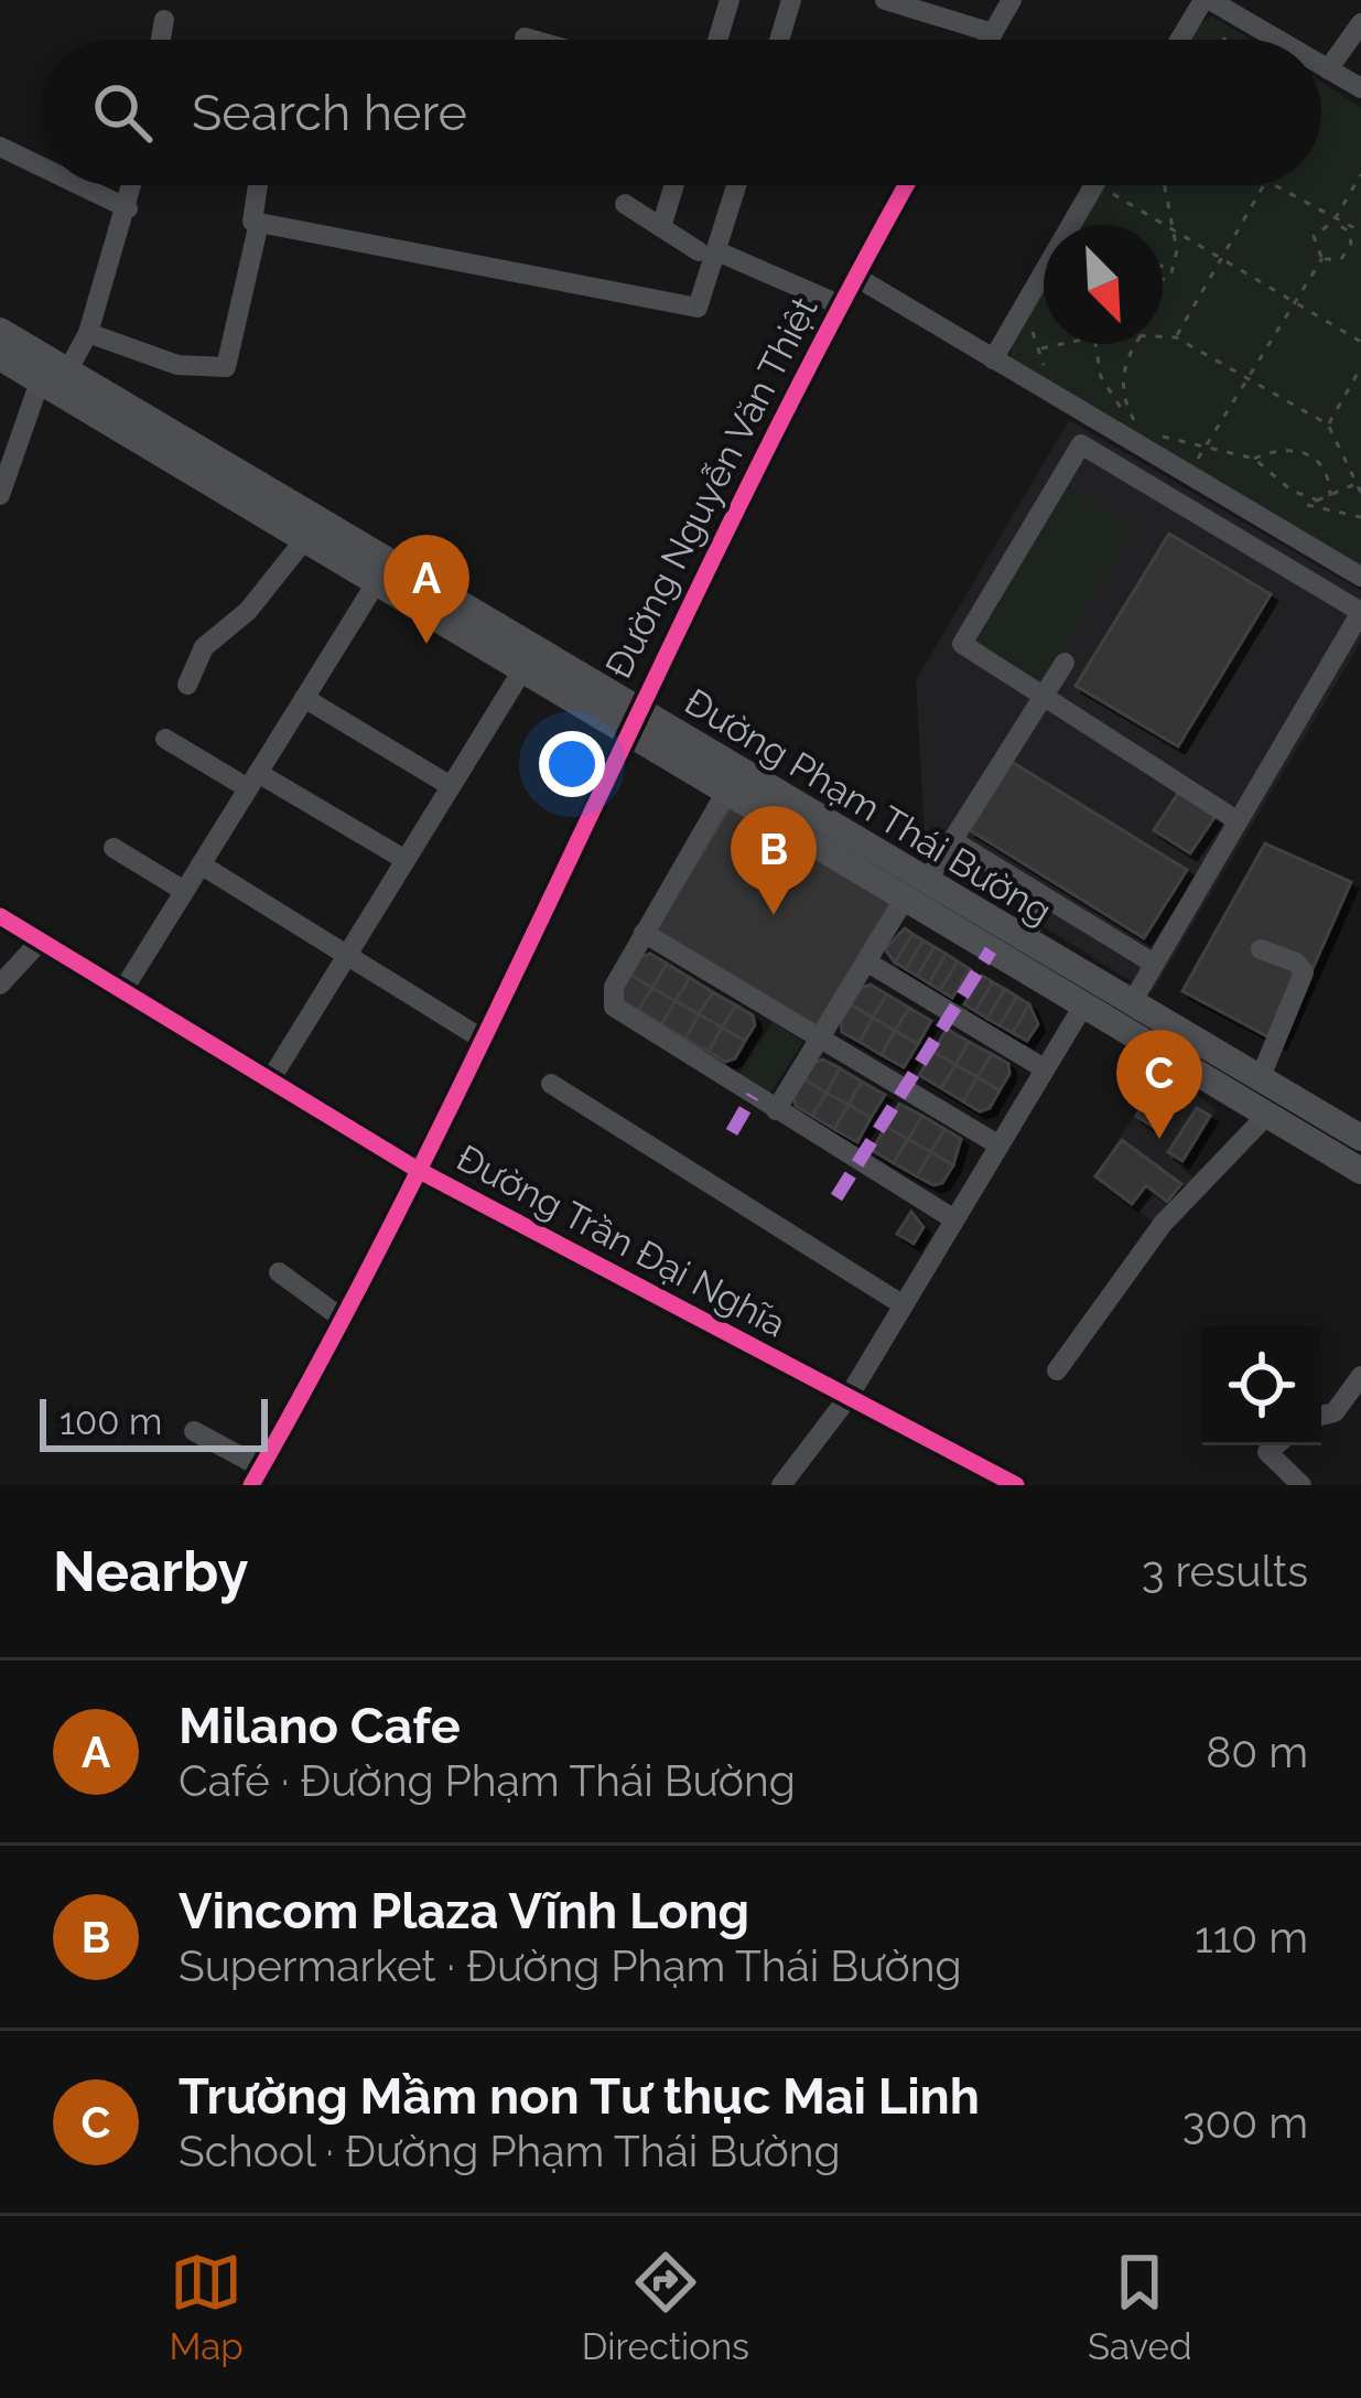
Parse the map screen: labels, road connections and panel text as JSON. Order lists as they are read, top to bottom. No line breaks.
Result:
{"streets":{"main road":["Đường Phạm Thái Bường"],"street":["Đường Nguyễn Văn Thiệt","Đường Trần Đại Nghĩa"]},"crossings":[["Đường Nguyễn Văn Thiệt","Đường Phạm Thái Bường"],["Đường Nguyễn Văn Thiệt","Đường Trần Đại Nghĩa"]],"scale_bar":"100 m","north":"bottom right","page":{"search":"Search here","pins":["A","B","C"],"scale":"100 m","heading":["Nearby","3 results"],"list":[{"mark":"A","name":"Milano Cafe","note":"Café · Đường Phạm Thái Bường","value":"80 m"},{"mark":"B","name":"Vincom Plaza Vĩnh Long","note":"Supermarket · Đường Phạm Thái Bường","value":"110 m"},{"mark":"C","name":"Trường Mầm non Tư thục Mai Linh","note":"School · Đường Phạm Thái Bường","value":"300 m"}],"nav":["Map","Directions","Saved"]}}
